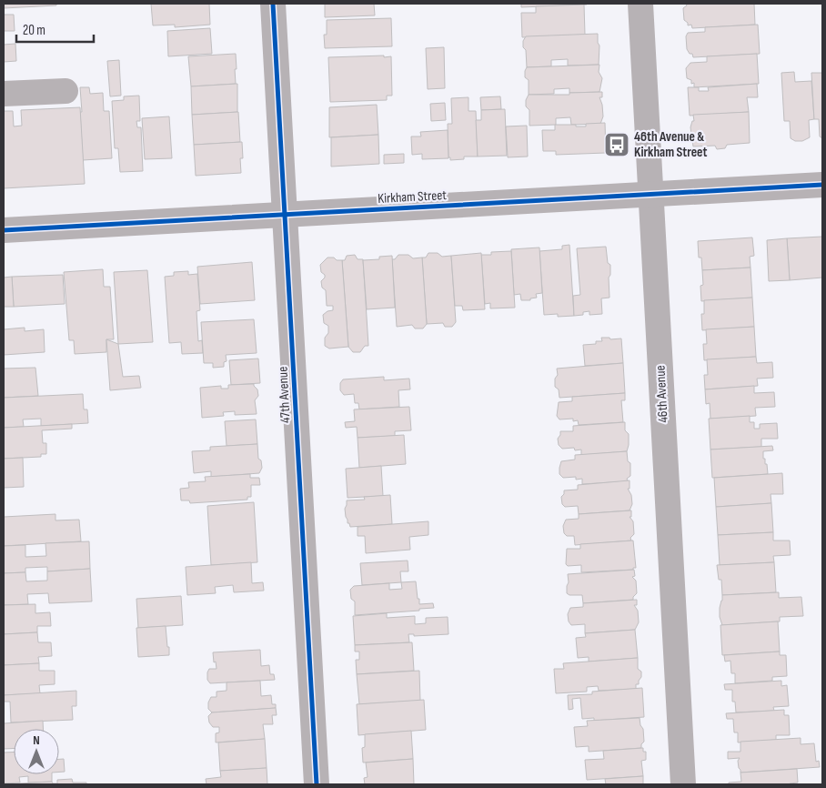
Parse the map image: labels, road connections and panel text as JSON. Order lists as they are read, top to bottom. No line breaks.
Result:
{"streets":{"street":["Kirkham Street","46th Avenue","47th Avenue"]},"crossings":[["Kirkham Street","46th Avenue"],["Kirkham Street","47th Avenue"]],"places":{"bus stop":["46th Avenue & Kirkham Street"]},"scale_bar":"20 m","north":"top"}
